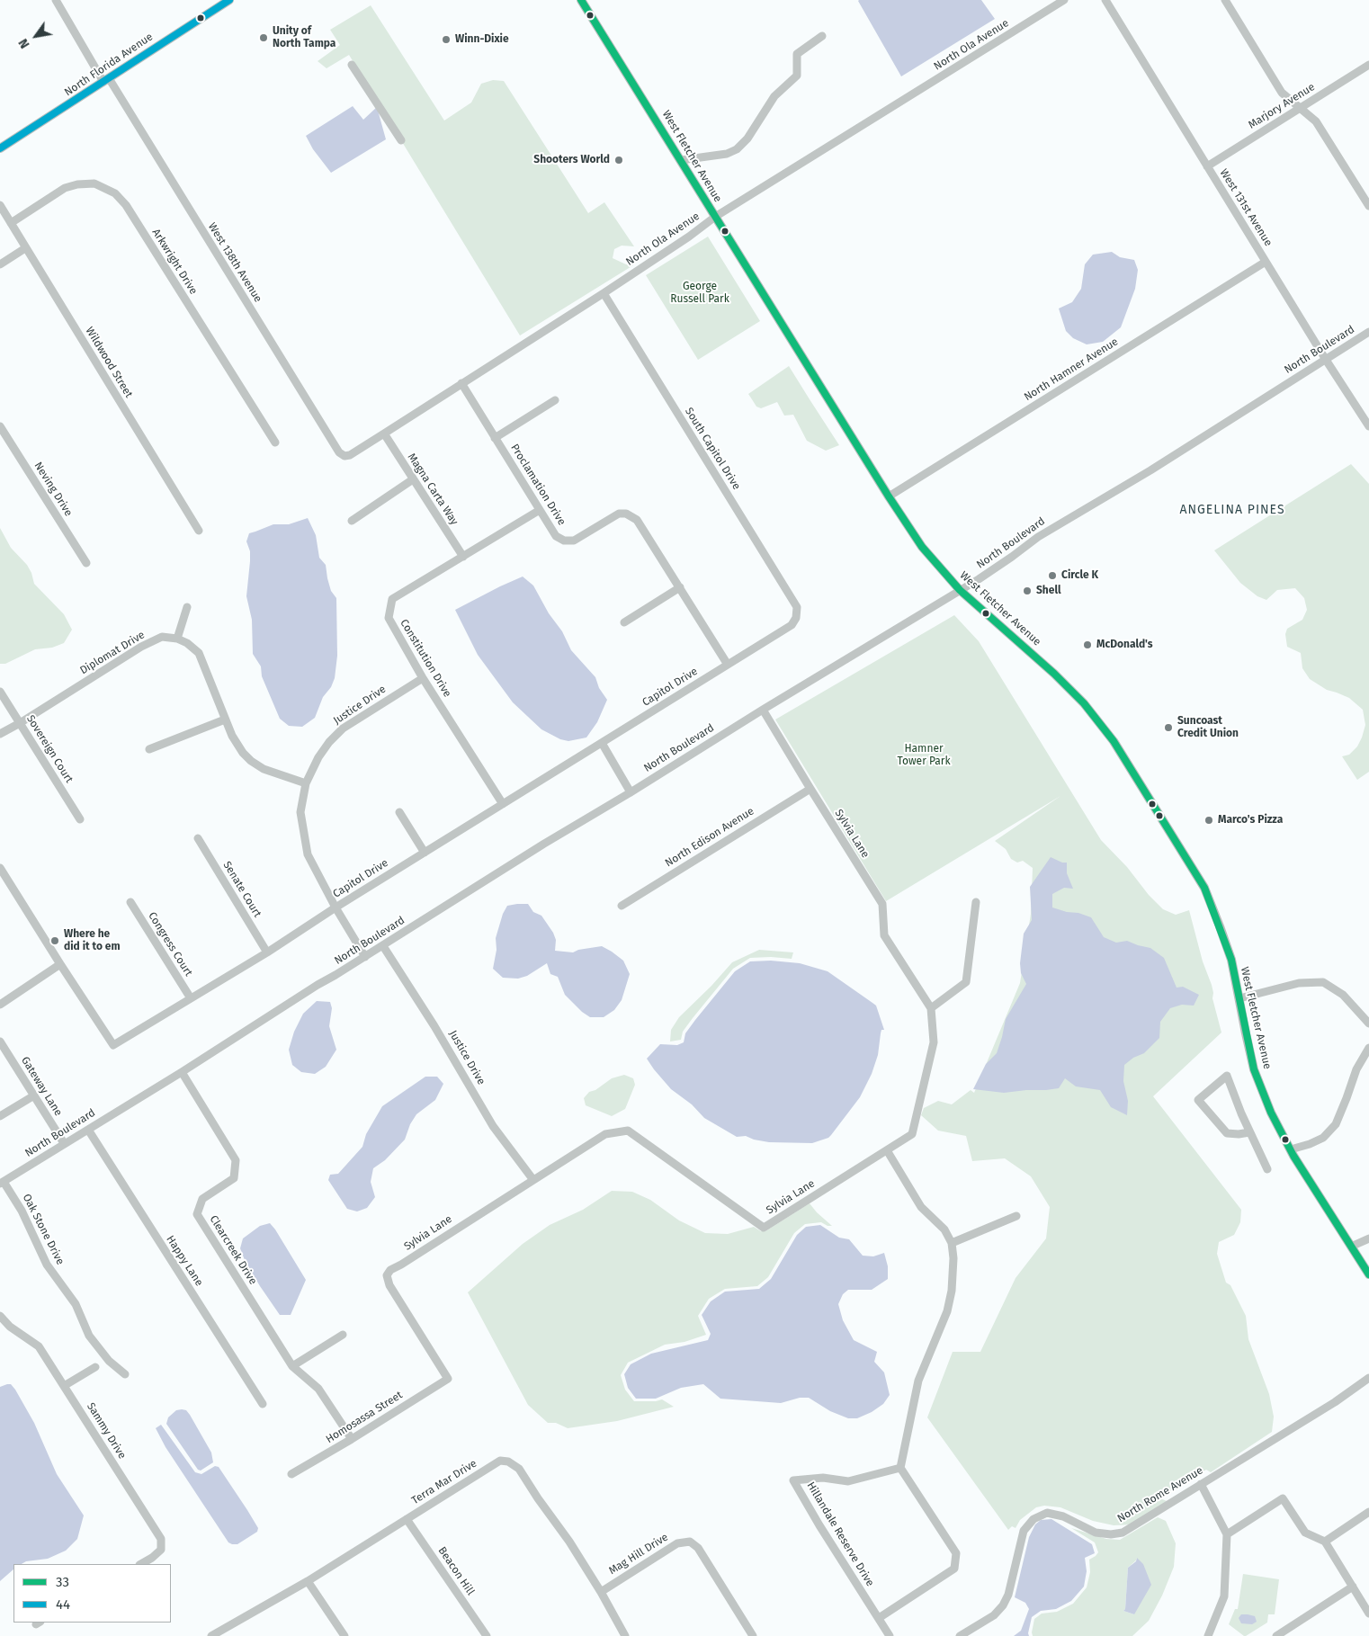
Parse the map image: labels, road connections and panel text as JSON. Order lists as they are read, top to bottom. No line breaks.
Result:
{"streets":{"main road":["North Florida Avenue","West Fletcher Avenue"],"street":["North Ola Avenue","Marjory Avenue","West 131st Avenue","Arkwright Drive","West 138th Avenue","North Boulevard","Wildwood Street","North Hamner Avenue","South Capitol Drive","Proclamation Drive","Neving Drive","Magna Carta Way","Diplomat Drive","Constitution Drive","Capitol Drive","Justice Drive","Sovereign Court","Sylvia Lane","North Edison Avenue","Senate Court","Congress Court","Gateway Lane","Oak Stone Drive","Clearcreek Drive","Happy Lane","Homosassa Street","Sammy Drive","Terra Mar Drive","North Rome Avenue","Hillandale Reserve Drive","Mag Hill Drive","Beacon Hill"]},"crossings":[["North Ola Avenue","West Fletcher Avenue"],["North Ola Avenue","West 138th Avenue"],["North Ola Avenue","South Capitol Drive"],["North Ola Avenue","Proclamation Drive"],["North Ola Avenue","Magna Carta Way"],["North Florida Avenue","West 138th Avenue"],["Marjory Avenue","West 131st Avenue"],["West Fletcher Avenue","North Boulevard"],["West Fletcher Avenue","North Hamner Avenue"],["West 131st Avenue","North Boulevard"],["West 131st Avenue","North Hamner Avenue"],["Arkwright Drive","Wildwood Street"],["North Boulevard","Justice Drive"],["North Boulevard","Sylvia Lane"],["North Boulevard","Gateway Lane"],["North Boulevard","Oak Stone Drive"],["North Boulevard","Clearcreek Drive"],["North Boulevard","Happy Lane"],["South Capitol Drive","Capitol Drive"],["Proclamation Drive","Constitution Drive"],["Proclamation Drive","Capitol Drive"],["Magna Carta Way","Constitution Drive"],["Diplomat Drive","Sovereign Court"],["Constitution Drive","Capitol Drive"],["Constitution Drive","Justice Drive"],["Capitol Drive","Justice Drive"],["Capitol Drive","Senate Court"],["Capitol Drive","Congress Court"],["Justice Drive","Sylvia Lane"],["Sylvia Lane","North Edison Avenue"],["Sylvia Lane","Homosassa Street"],["Clearcreek Drive","Homosassa Street"],["Terra Mar Drive","Mag Hill Drive"],["Terra Mar Drive","Beacon Hill"]],"districts":["ANGELINA PINES"],"parks":["George Russell Park","Hamner Tower Park"],"places":["Unity of North Tampa","Winn-Dixie","Shooters World","Circle K","Shell","McDonald's","Suncoast Credit Union","Marco's Pizza","Where he did it to em"],"lines":["transit line 33","transit line 44"],"legend":["33","44"],"north":"bottom left"}
